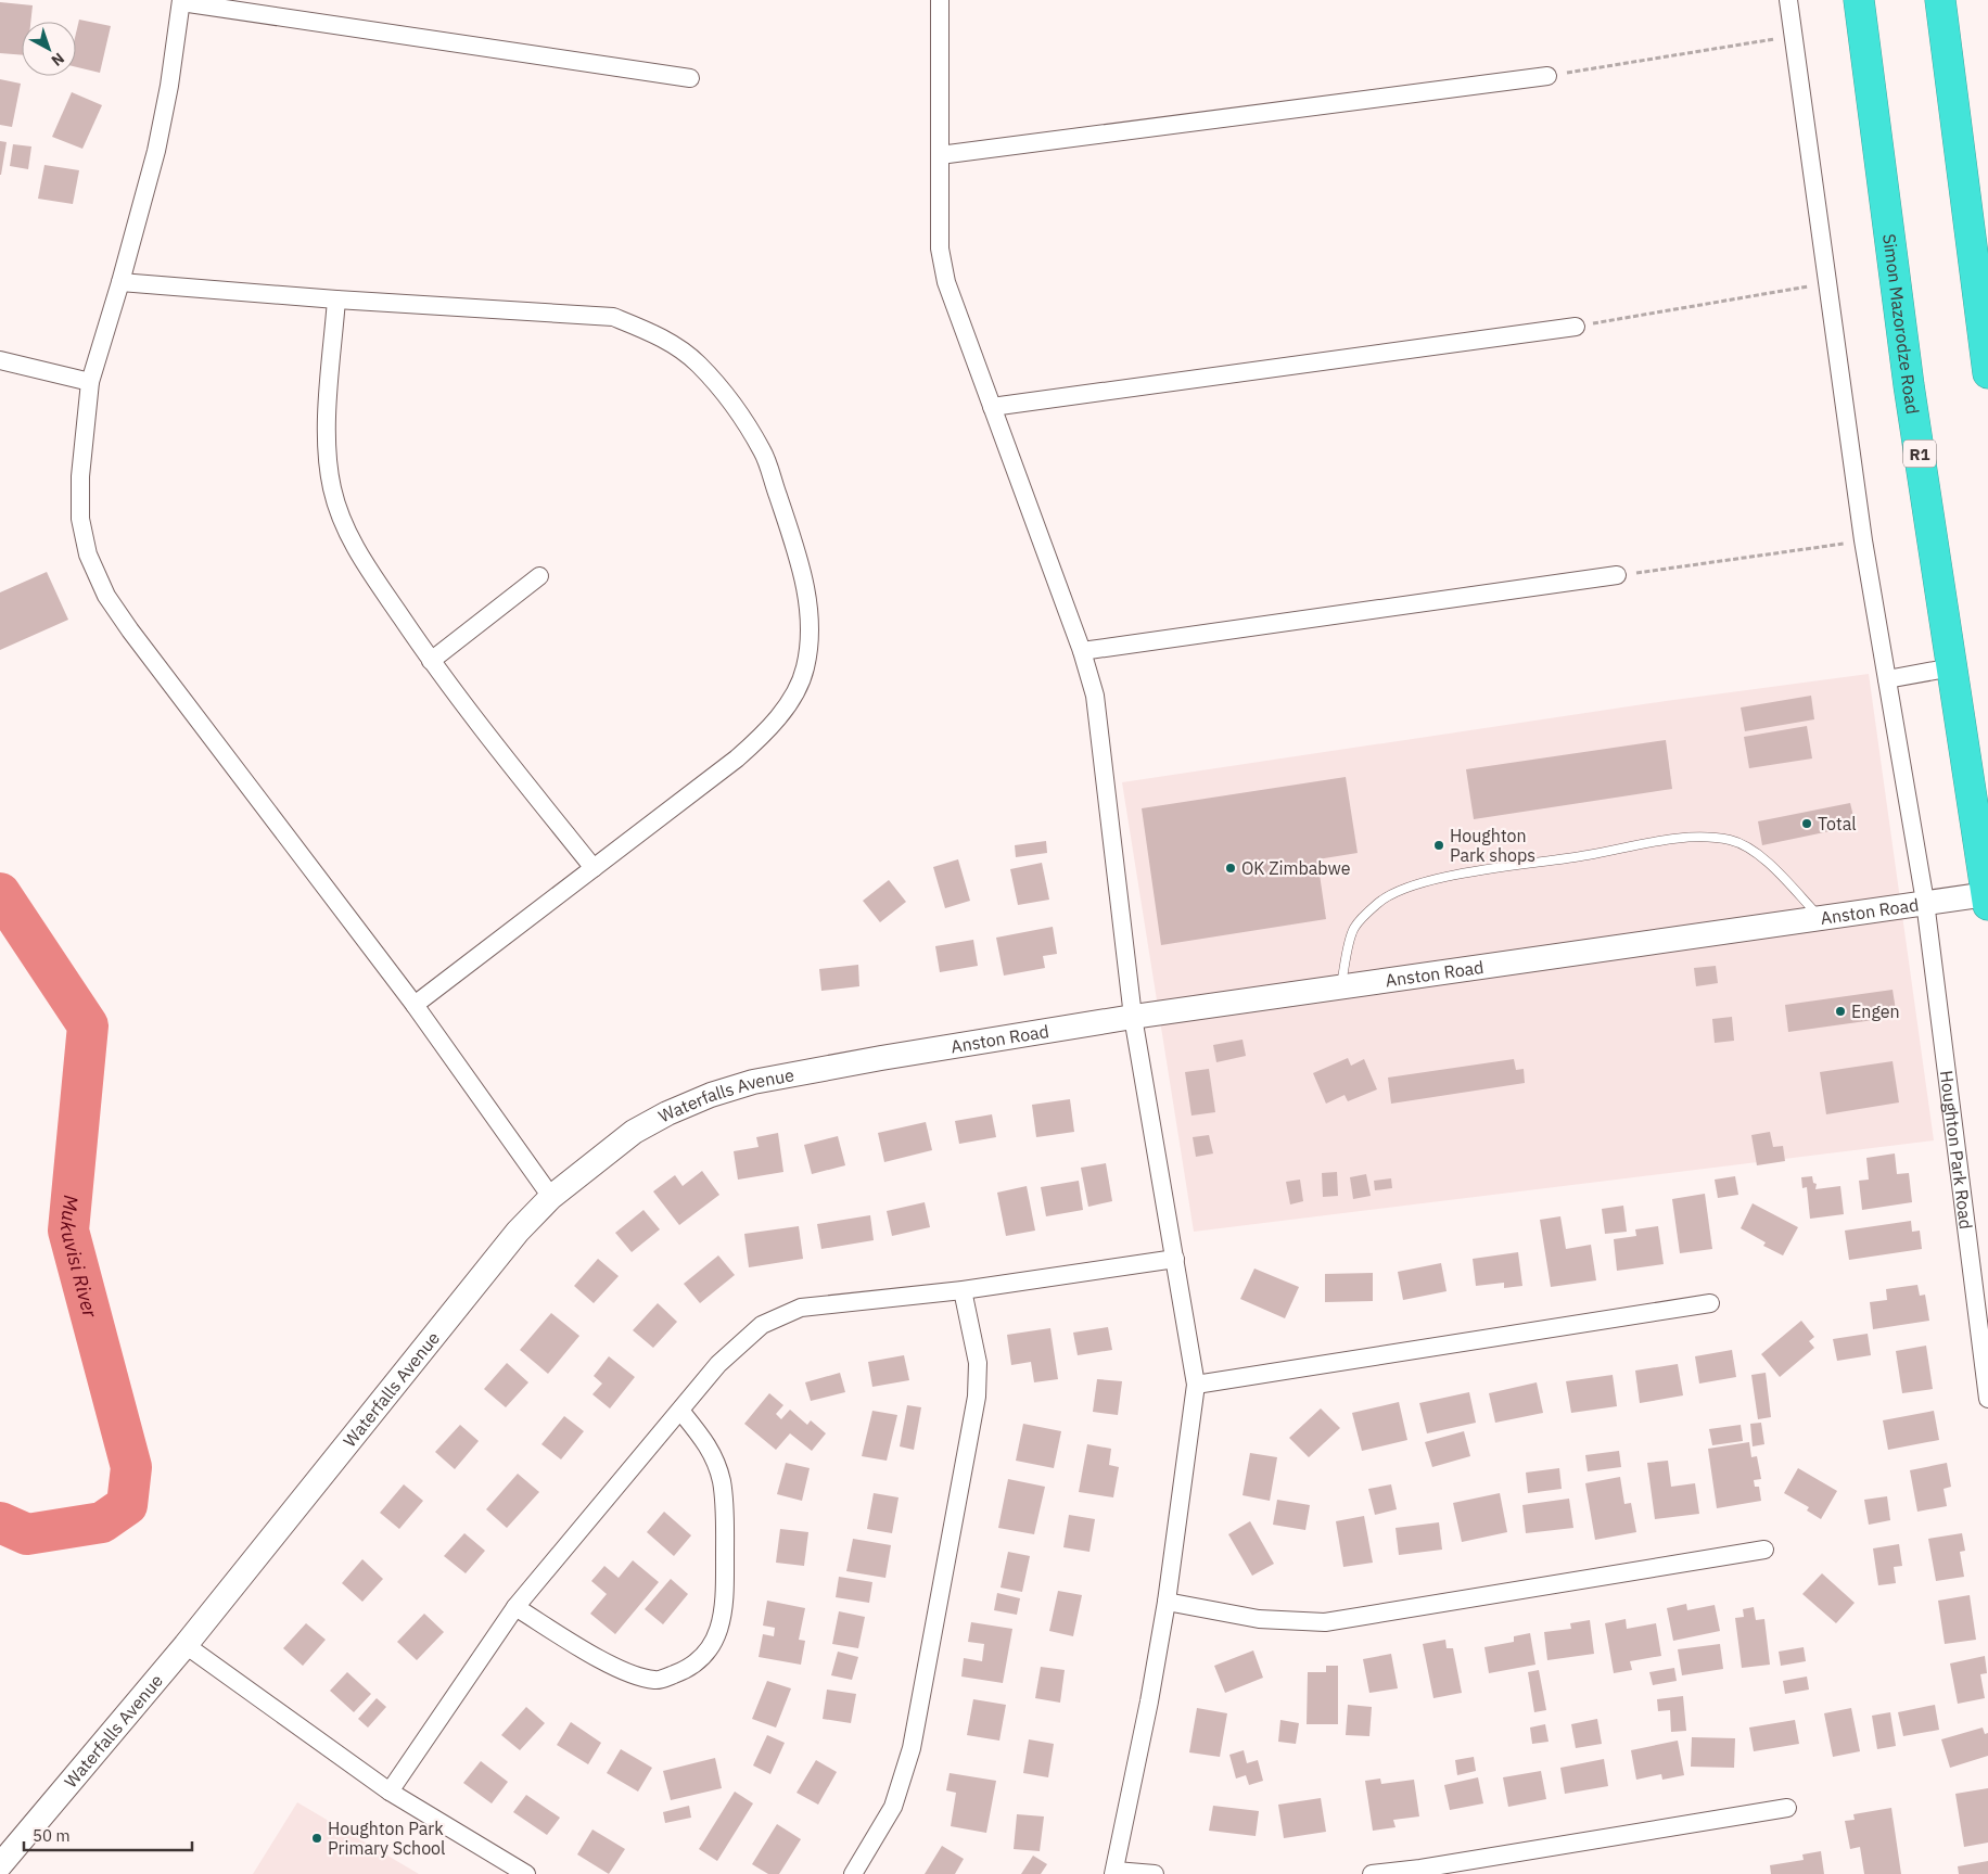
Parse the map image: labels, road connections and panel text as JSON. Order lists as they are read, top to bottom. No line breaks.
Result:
{"streets":{"highway":["Simon Mazorodze Road","R1"],"main road":["Anston Road","Waterfalls Avenue"],"street":["Houghton Park Road"]},"crossings":[["Simon Mazorodze Road","Anston Road"],["Anston Road","Waterfalls Avenue"],["Anston Road","Houghton Park Road"]],"water":["Mukuvisi River"],"places":["Total","Houghton Park shops","OK Zimbabwe","Engen","Houghton Park Primary School"],"scale_bar":"50 m","north":"bottom right"}
